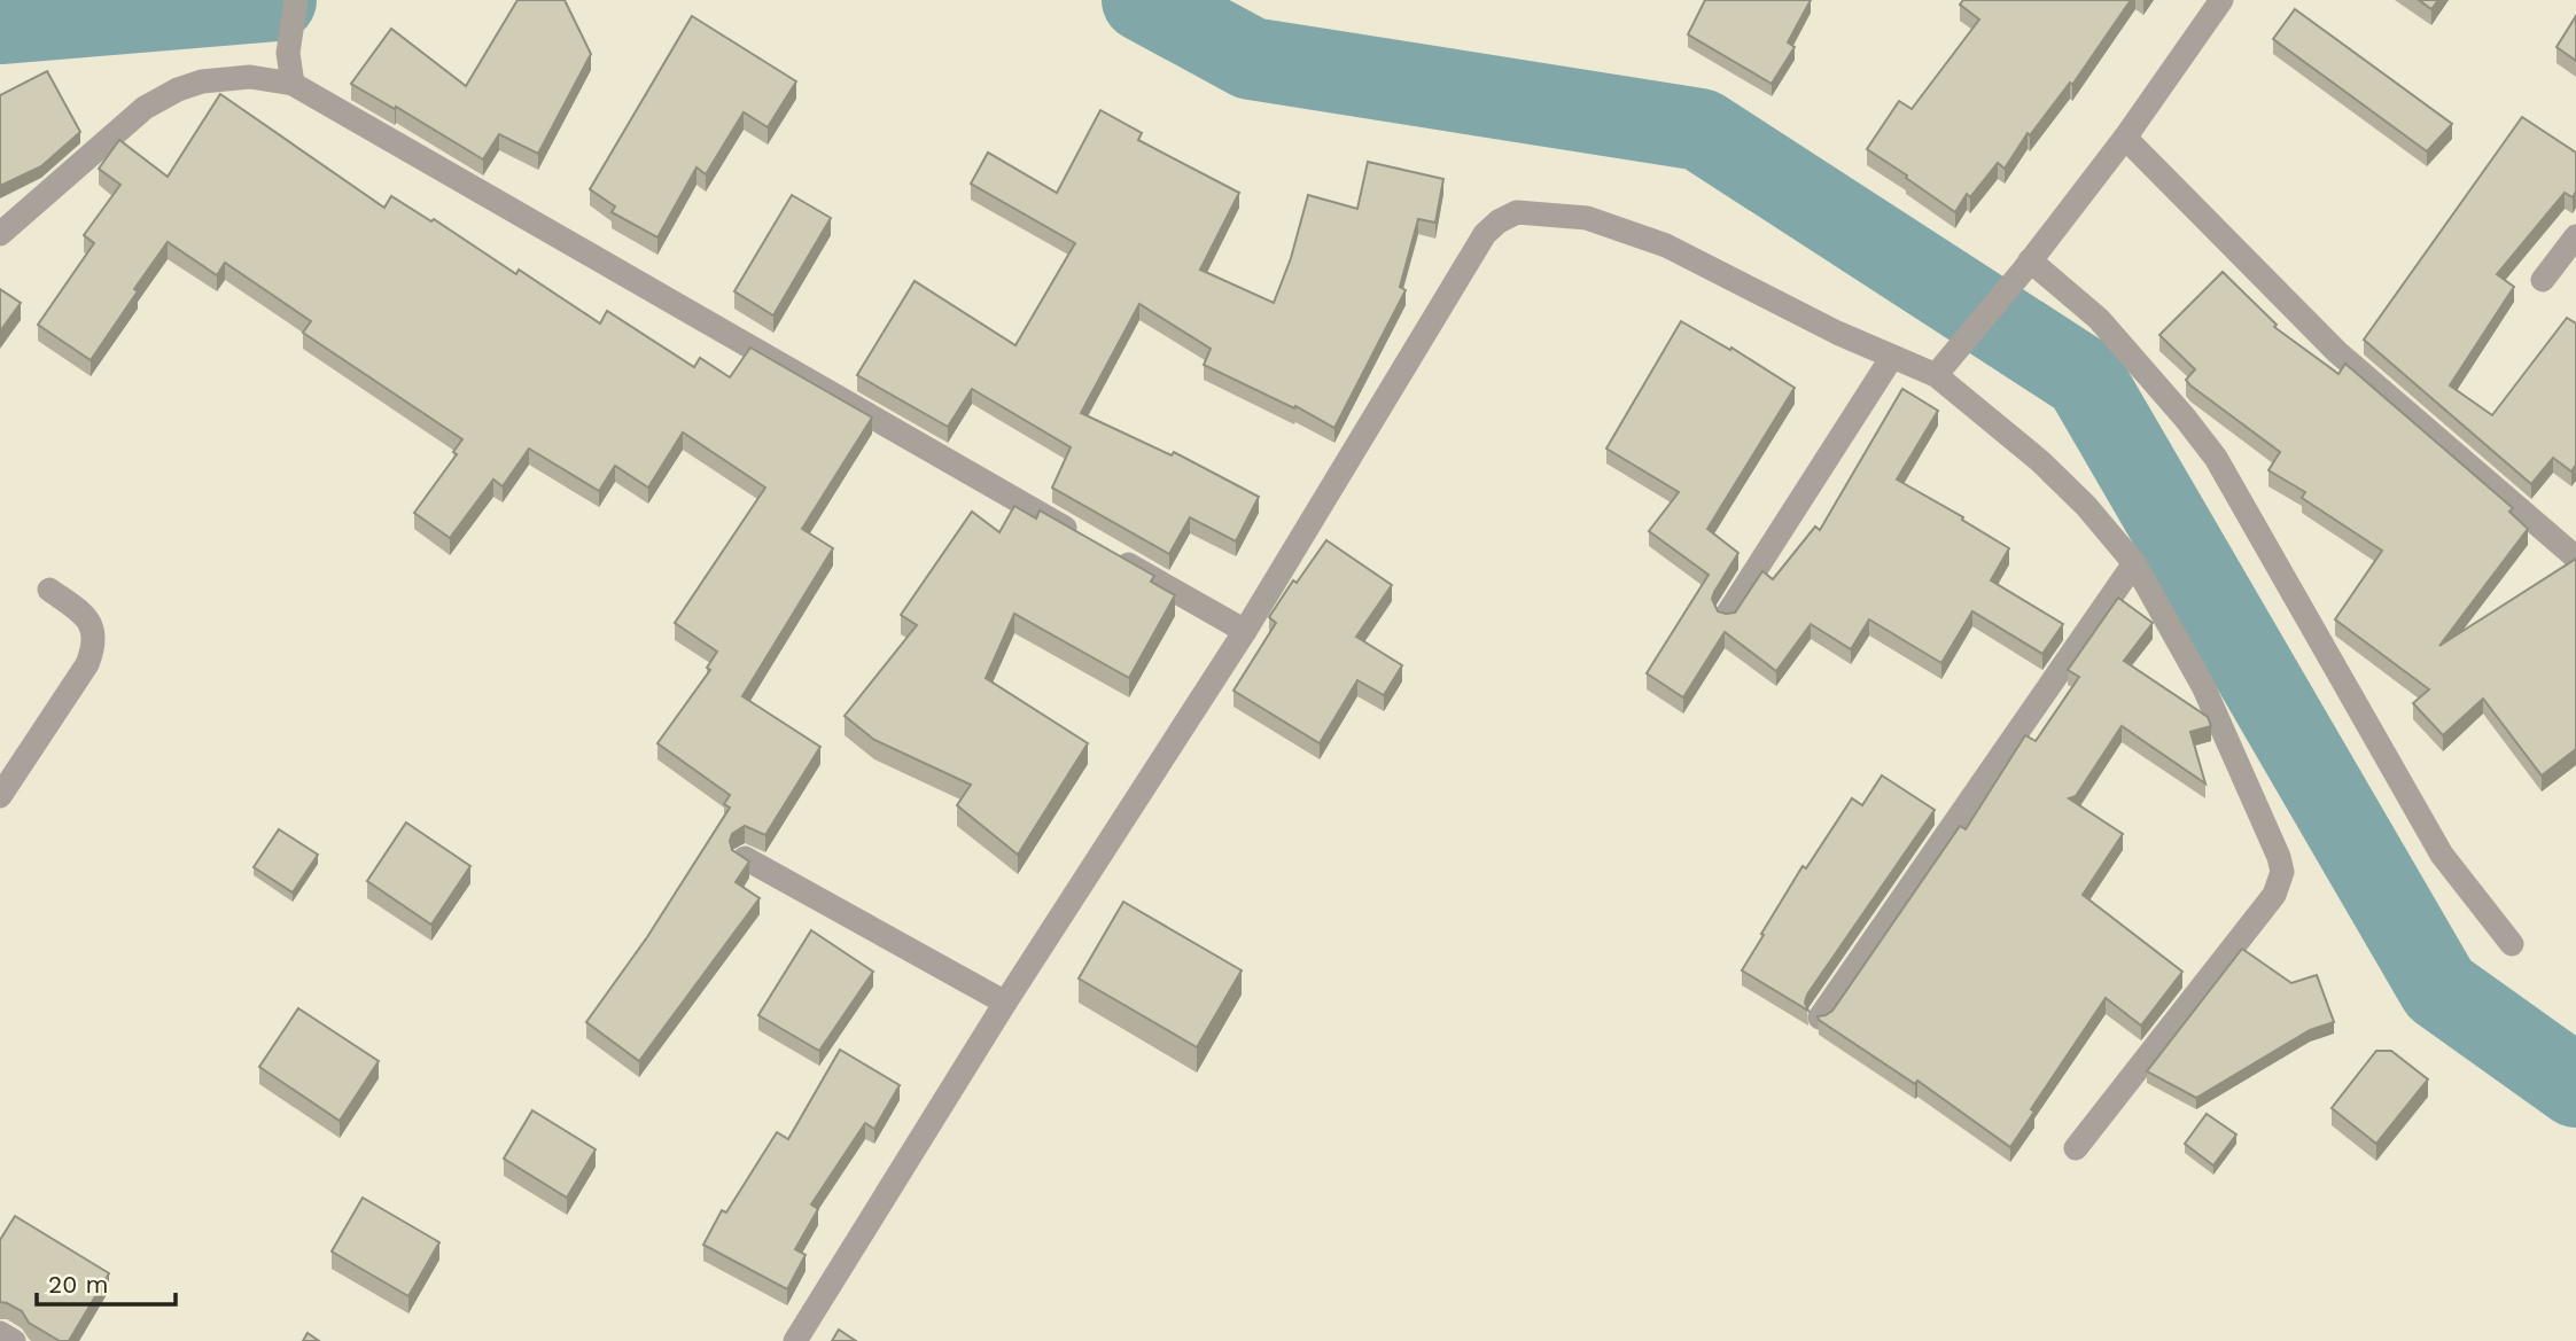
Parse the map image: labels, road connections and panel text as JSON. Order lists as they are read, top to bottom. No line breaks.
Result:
{"scale_bar":"20 m"}
